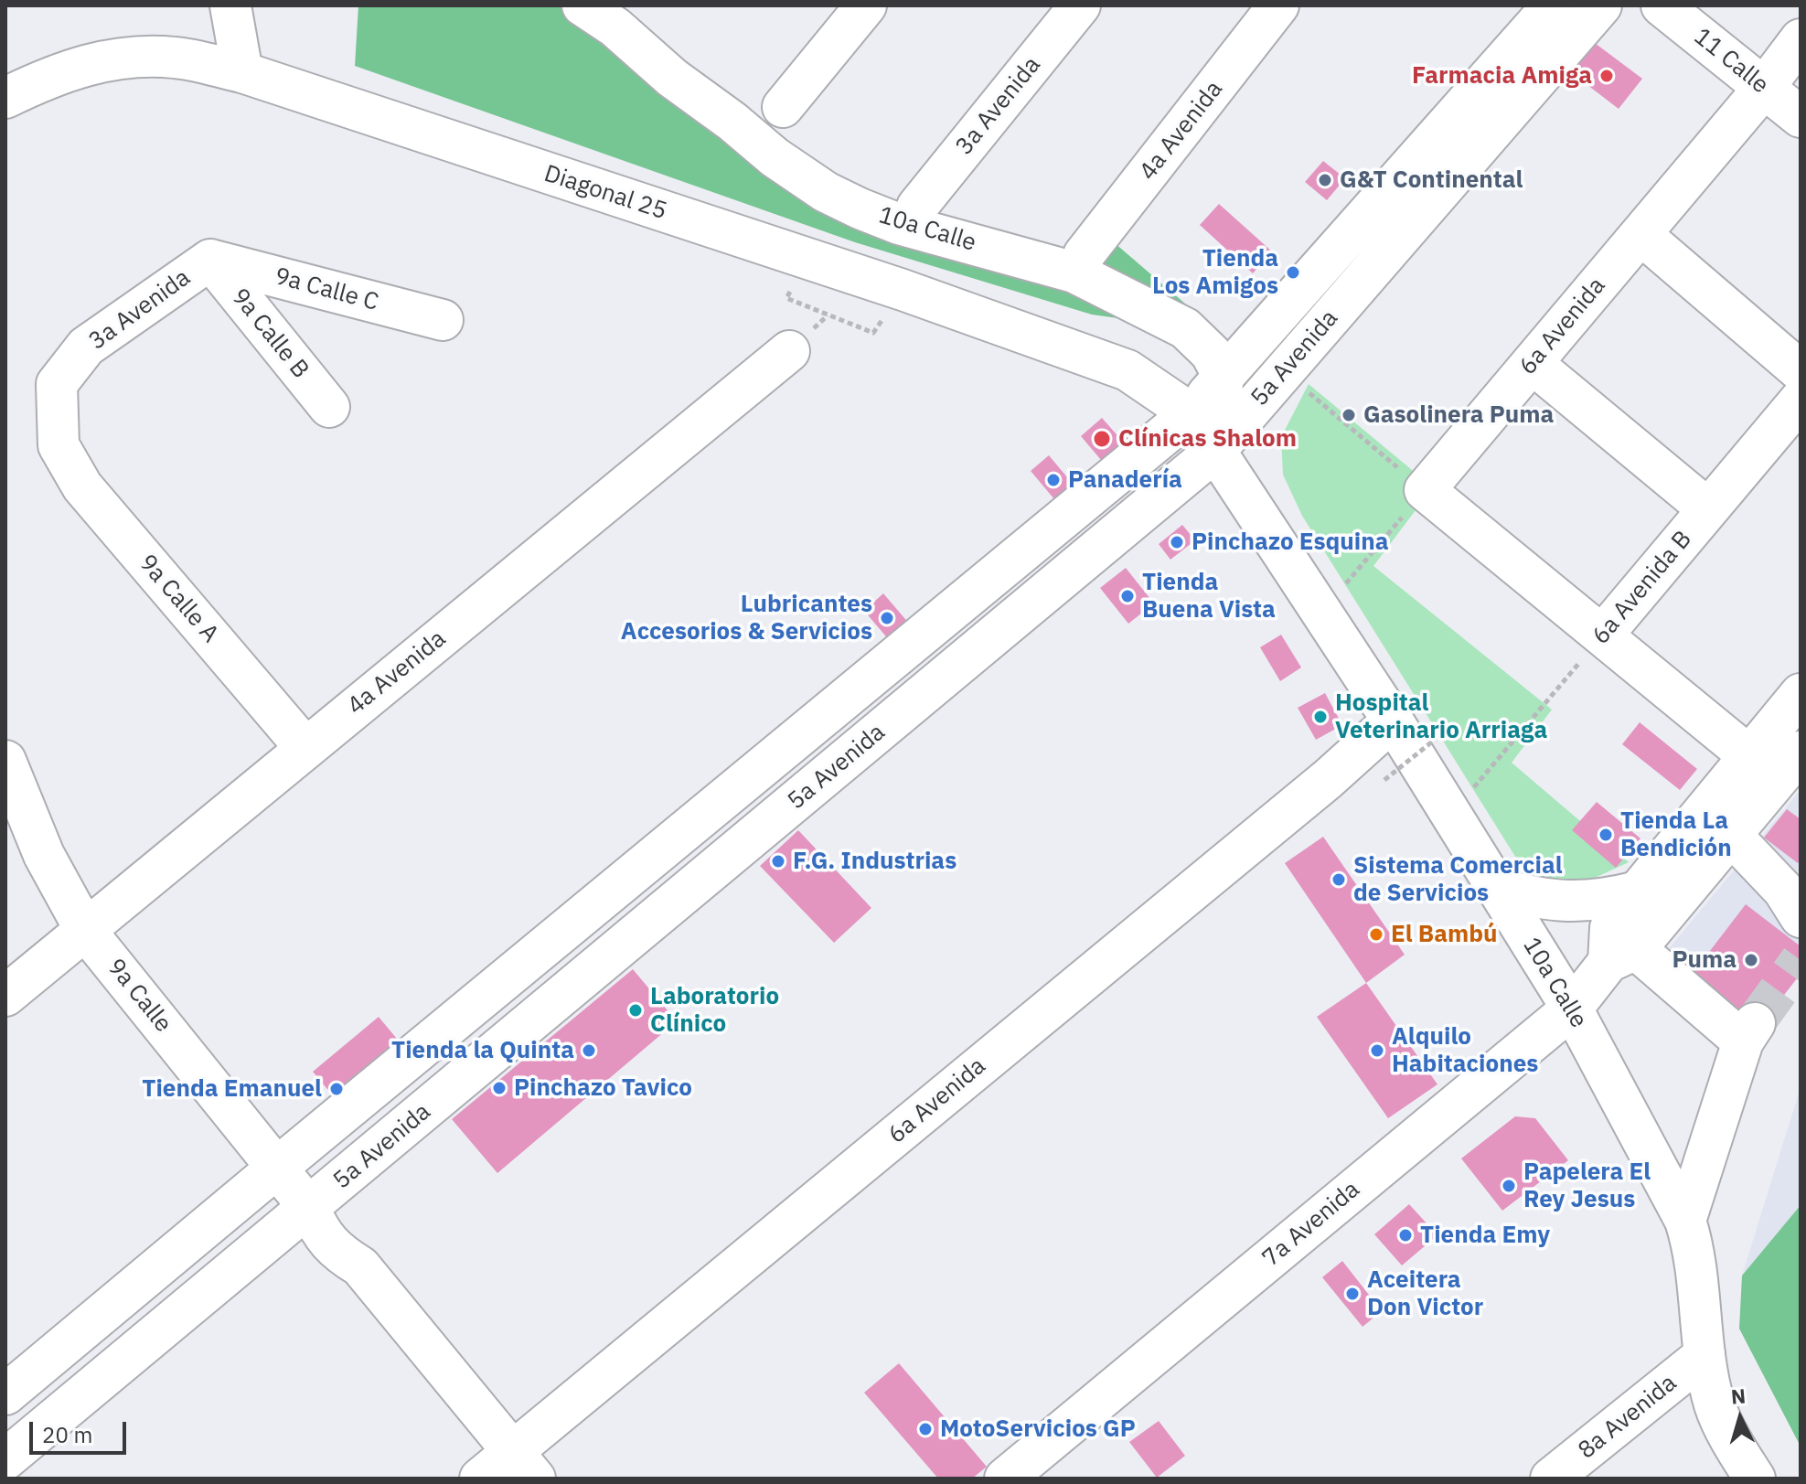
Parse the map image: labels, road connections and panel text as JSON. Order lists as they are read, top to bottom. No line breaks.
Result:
{"streets":{"street":["11 Calle","3a Avenida","4a Avenida","Diagonal 25","10a Calle","9a Calle C","6a Avenida","9a Calle B","5a Avenida","6a Avenida B","9a Calle A","9a Calle","7a Avenida","8a Avenida"]},"crossings":[["11 Calle","6a Avenida"],["3a Avenida","9a Calle C"],["3a Avenida","9a Calle B"],["3a Avenida","9a Calle A"],["4a Avenida","9a Calle A"],["4a Avenida","9a Calle"],["Diagonal 25","10a Calle"],["Diagonal 25","5a Avenida"],["10a Calle","6a Avenida"],["10a Calle","5a Avenida"],["10a Calle","7a Avenida"],["10a Calle","8a Avenida"],["9a Calle C","9a Calle B"],["6a Avenida","9a Calle"],["5a Avenida","9a Calle"]],"places":["Farmacia Amiga","G&T Continental","Tienda Los Amigos","Gasolinera Puma","Clínicas Shalom","Panadería","Pinchazo Esquina","Tienda Buena Vista","Lubricantes Accesorios & Servicios","Hospital Veterinario Arriaga","Tienda La Bendición","F.G. Industrias","Sistema Comercial de Servicios","El Bambú","Puma","Laboratorio Clínico","Tienda la Quinta","Alquilo Habitaciones","Pinchazo Tavico","Tienda Emanuel","Papelera El Rey Jesus","Tienda Emy","Aceitera Don Victor","MotoServicios GP"],"scale_bar":"20 m","north":"top"}
